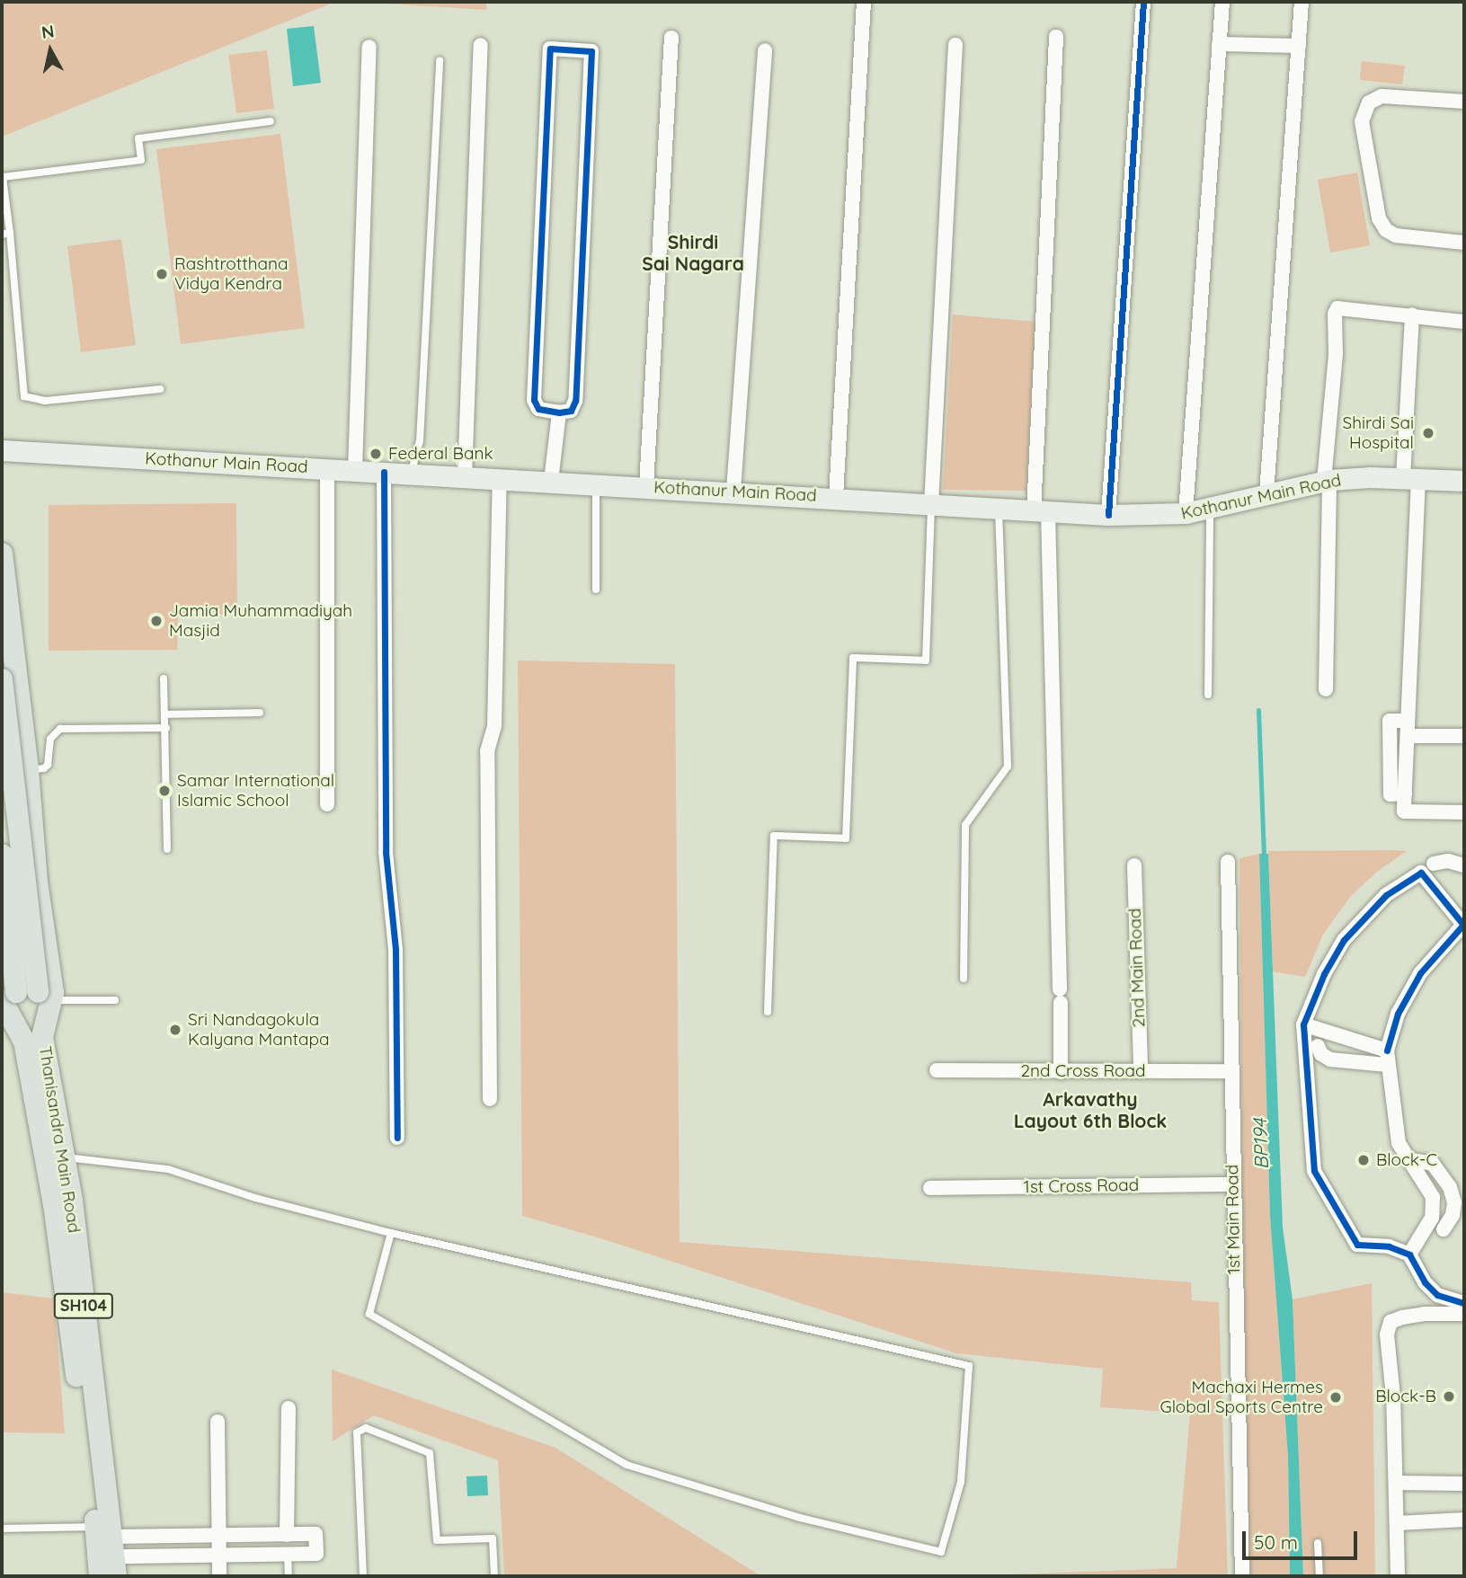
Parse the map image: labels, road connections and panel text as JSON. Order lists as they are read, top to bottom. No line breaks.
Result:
{"streets":{"main road":["Kothanur Main Road","Thanisandra Main Road","SH104"],"street":["2nd Main Road","2nd Cross Road","1st Cross Road","1st Main Road"]},"crossings":[["2nd Main Road","2nd Cross Road"],["2nd Cross Road","1st Main Road"],["Thanisandra Main Road","SH104"],["1st Cross Road","1st Main Road"]],"districts":["Shirdi Sai Nagara","Arkavathy Layout 6th Block"],"water":["BP194"],"places":["Rashtrotthana Vidya Kendra","Shirdi Sai Hospital","Federal Bank","Jamia Muhammadiyah Masjid","Samar International Islamic School","Sri Nandagokula Kalyana Mantapa","Block-C","Block-B","Machaxi Hermes Global Sports Centre"],"scale_bar":"50 m","north":"top"}
